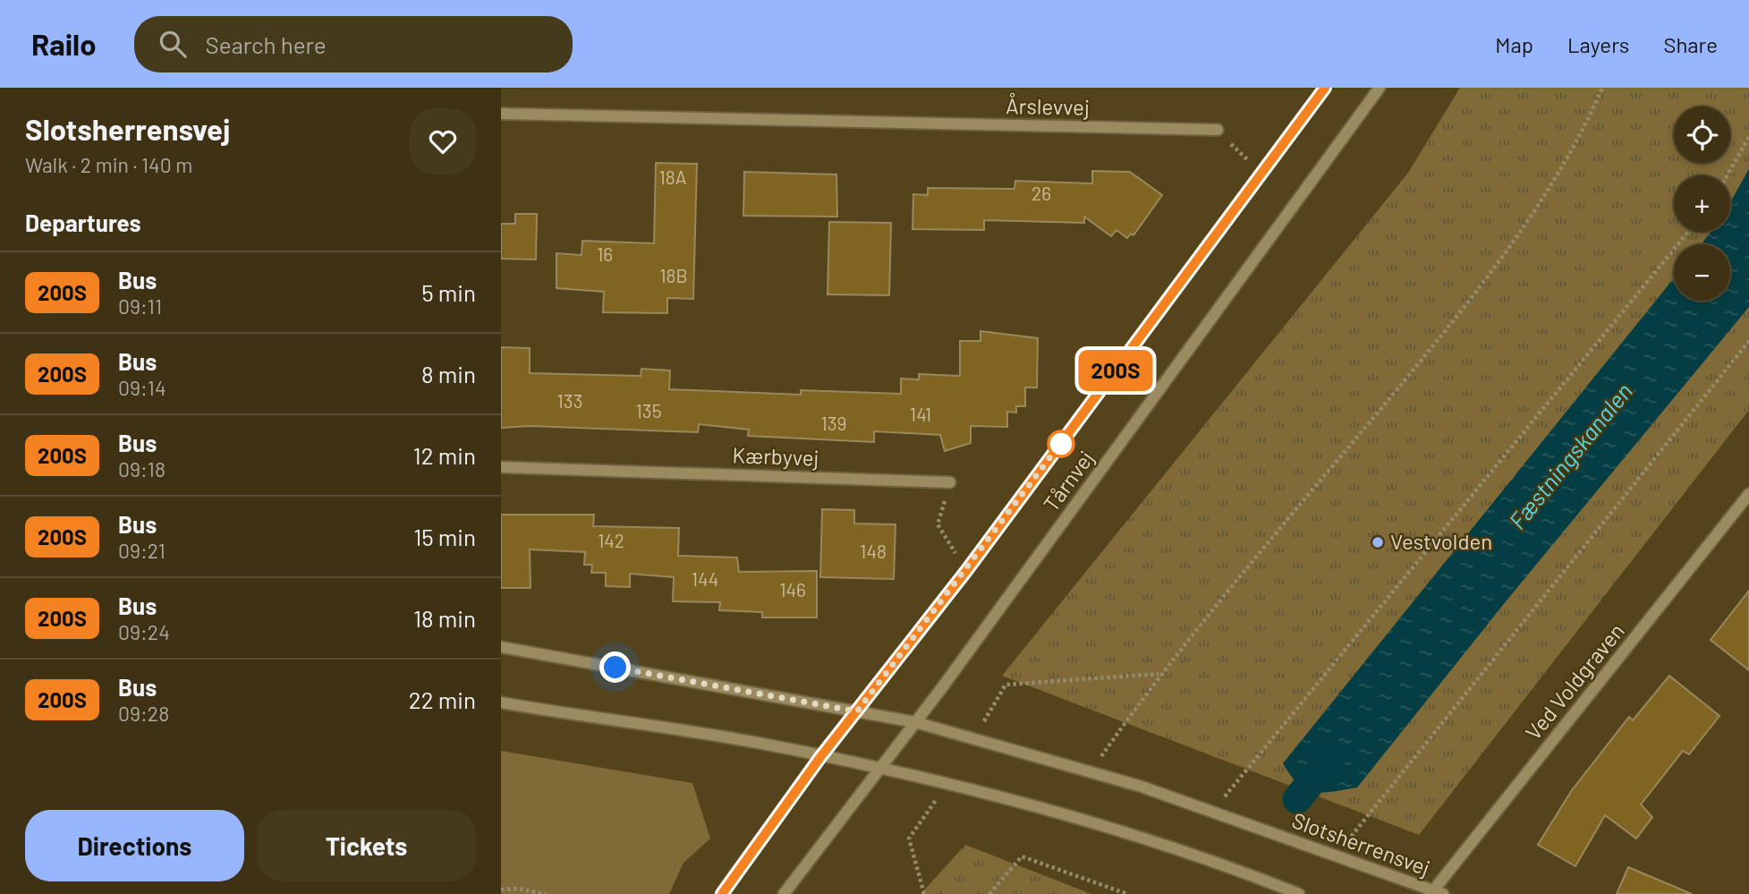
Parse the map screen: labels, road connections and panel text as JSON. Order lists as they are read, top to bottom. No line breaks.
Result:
{"streets":{"street":["Årslevvej","Kærbyvej","Tårnvej","Ved Voldgraven","Slotsherrensvej"]},"crossings":[["Tårnvej","Slotsherrensvej"],["Ved Voldgraven","Slotsherrensvej"]],"water":["Fæstningskanalen"],"places":["Vestvolden"],"lines":["bus line 200S"],"house_numbers":["18A","26","16","18B","133","135","141","139","142","148","144","146"],"page":{"header":"Railo","search":"Search here","nav":["Map","Layers","Share"],"heading":[["Slotsherrensvej","Walk · 2 min · 140 m"],"Departures"],"on_map":"200S","map_buttons":["+","−"],"list":[{"mark":"200S","name":"Bus","note":"09:11","value":"5 min"},{"mark":"200S","name":"Bus","note":"09:14","value":"8 min"},{"mark":"200S","name":"Bus","note":"09:18","value":"12 min"},{"mark":"200S","name":"Bus","note":"09:21","value":"15 min"},{"mark":"200S","name":"Bus","note":"09:24","value":"18 min"},{"mark":"200S","name":"Bus","note":"09:28","value":"22 min"}],"buttons":["Directions","Tickets"]}}
